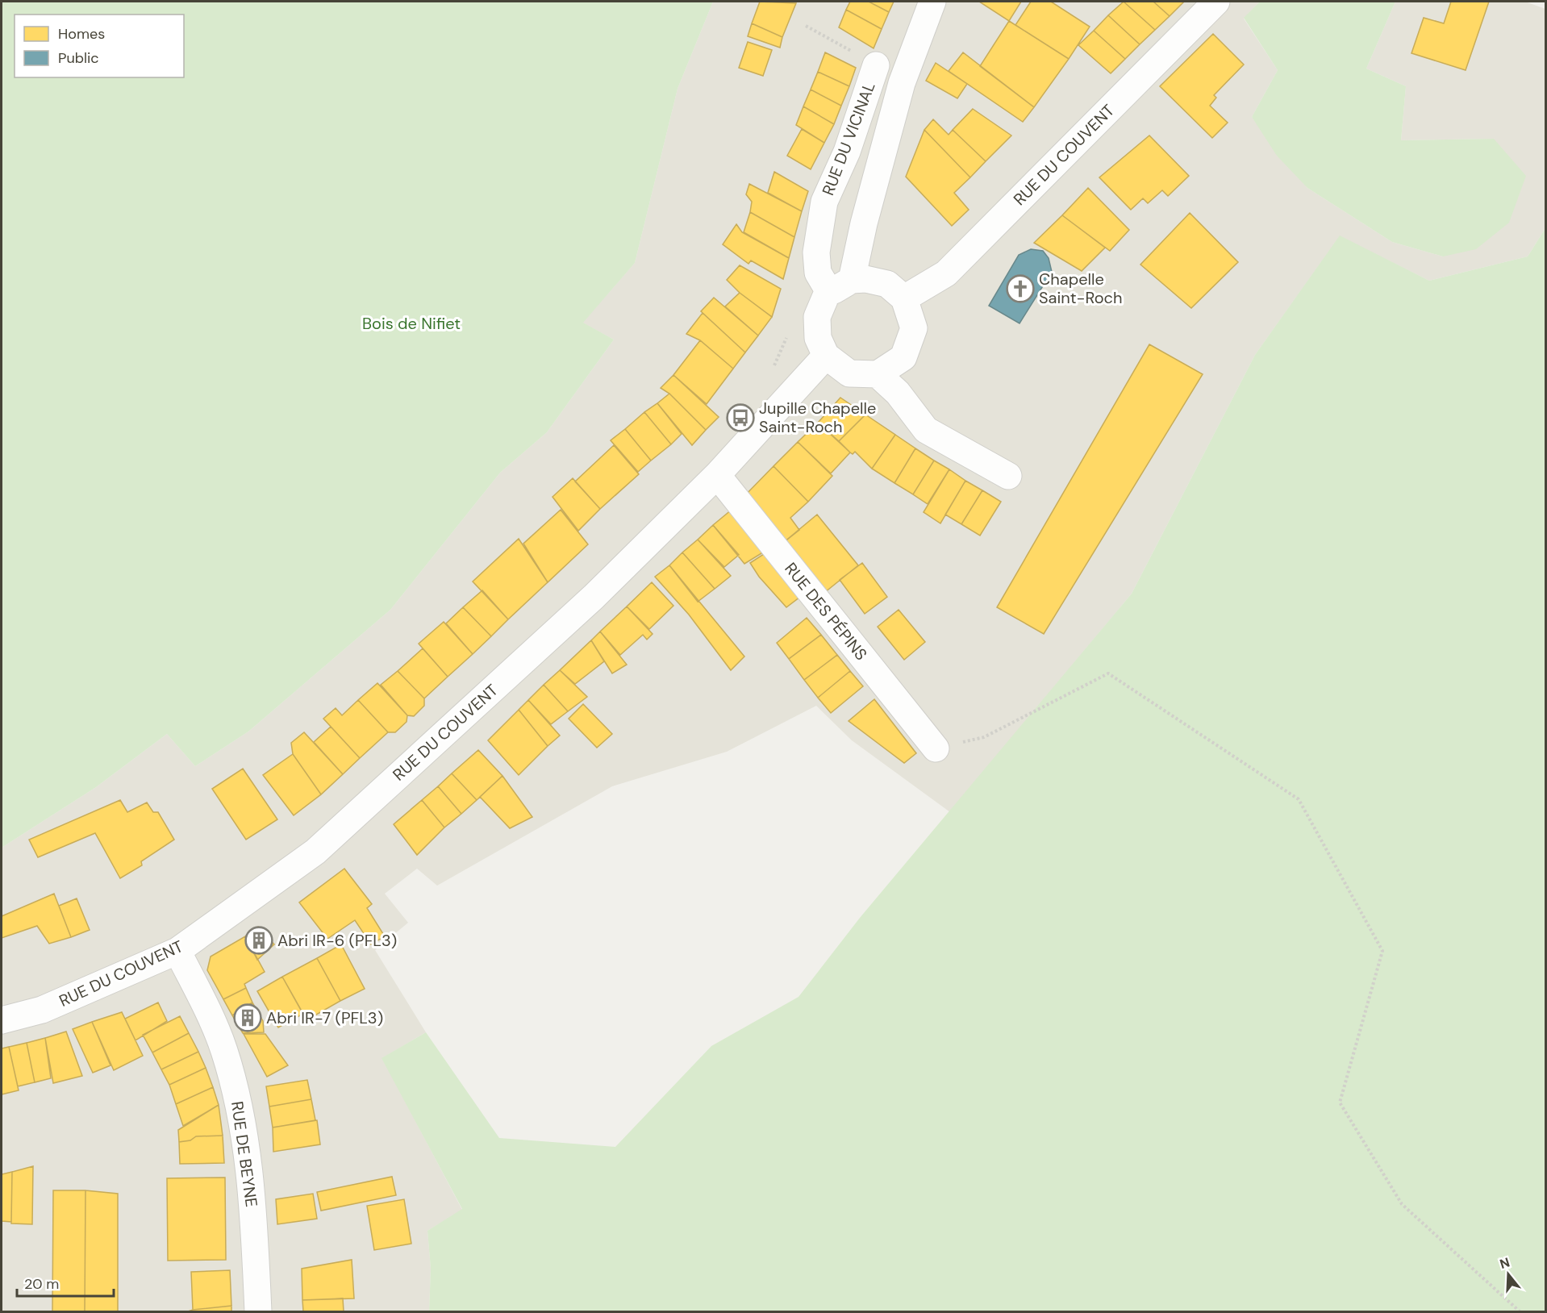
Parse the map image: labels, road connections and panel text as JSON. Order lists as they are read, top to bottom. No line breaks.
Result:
{"streets":{"street":["RUE DU VICINAL","RUE DU COUVENT","RUE DES PÉPINS","RUE DE BEYNE"]},"crossings":[["RUE DU VICINAL","RUE DU COUVENT"],["RUE DU COUVENT","RUE DES PÉPINS"],["RUE DU COUVENT","RUE DE BEYNE"]],"parks":["Bois de Nifiet"],"places":{"church":["Chapelle Saint-Roch"],"bus stop":["Jupille Chapelle Saint-Roch"],"building":["Abri IR-6 (PFL3)","Abri IR-7 (PFL3)"]},"legend":["Homes","Public"],"scale_bar":"20 m","north":"top"}
